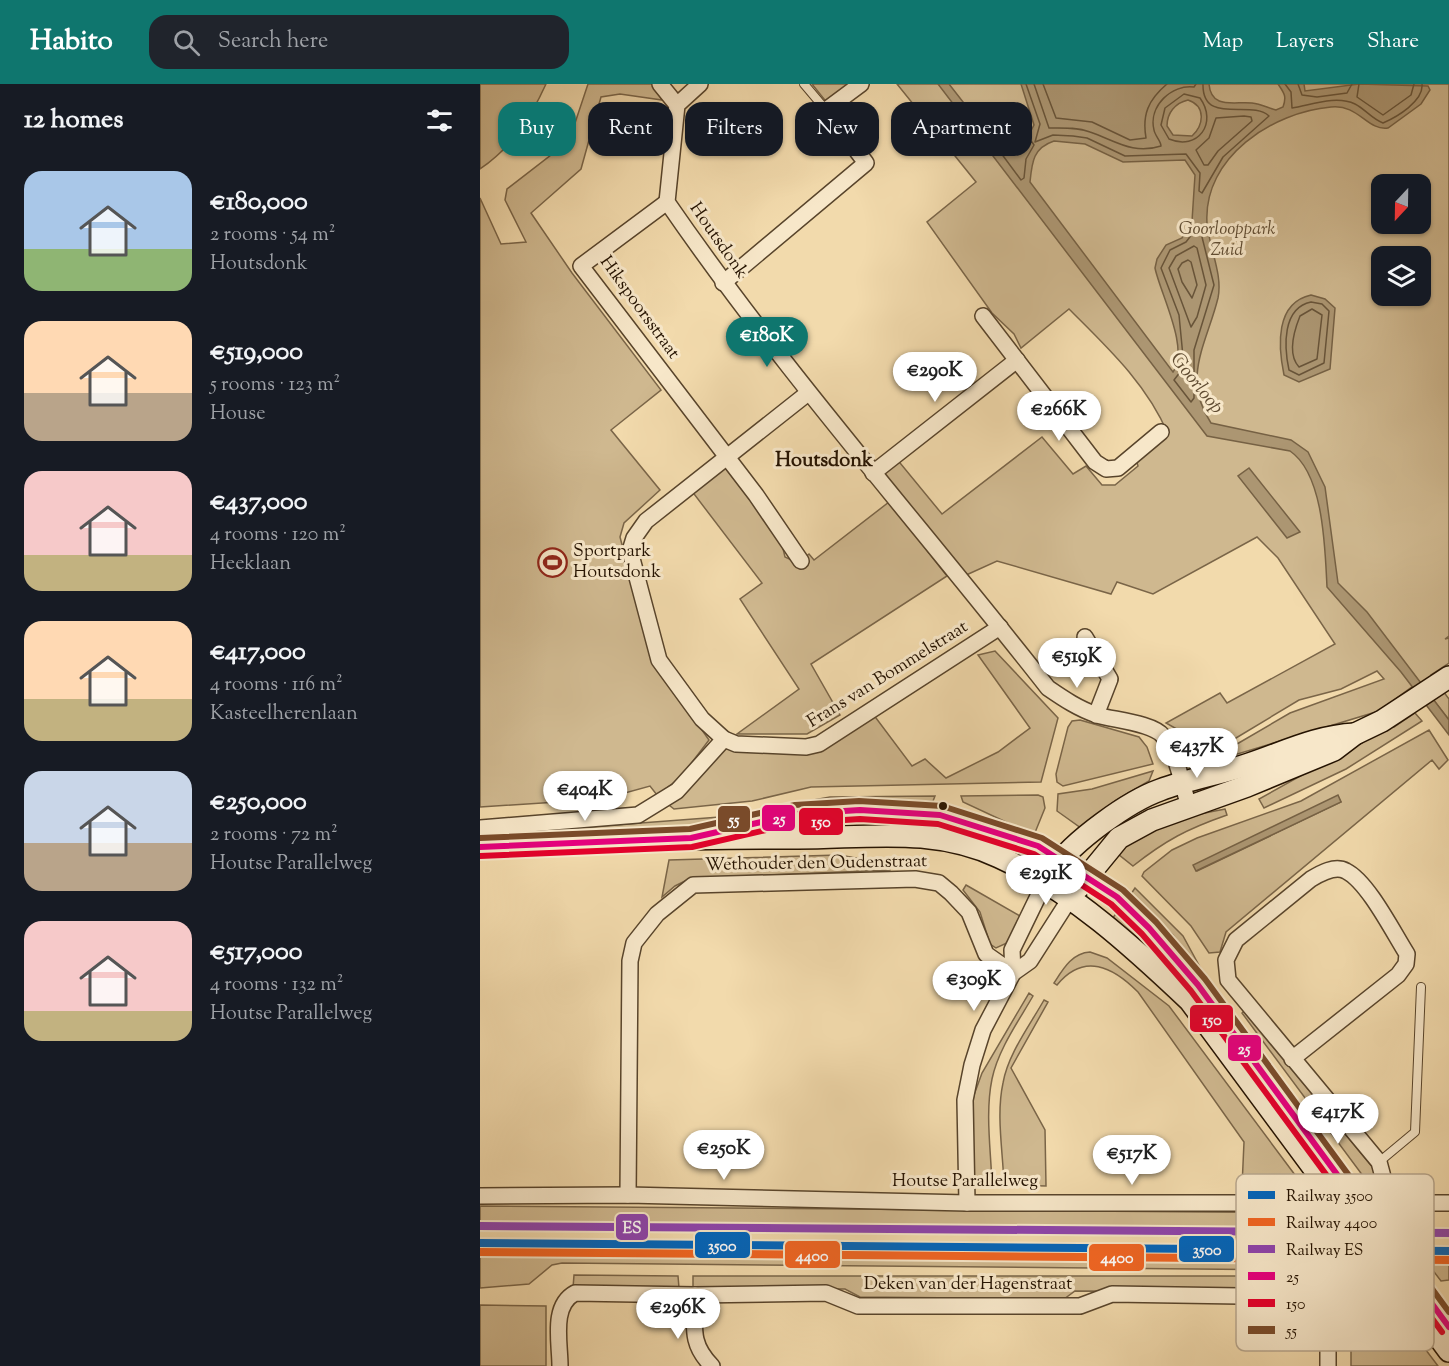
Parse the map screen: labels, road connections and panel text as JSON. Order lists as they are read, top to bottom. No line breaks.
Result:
{"streets":{"street":["Houtsdonk","Hikspoorsstraat","Frans van Bommelstraat","Wethouder den Oudenstraat","Houtse Parallelweg","Deken van der Hagenstraat"]},"crossings":[["Houtsdonk","Hikspoorsstraat"],["Houtsdonk","Frans van Bommelstraat"],["Wethouder den Oudenstraat","Houtse Parallelweg"]],"districts":["Houtsdonk"],"water":["Goorloop"],"parks":["Goorlooppark Zuid"],"places":{"sports":["Sportpark Houtsdonk"]},"lines":["transit line 55","transit line 25","transit line 150","rail line ES","rail line 3500","rail line 4400"],"legend":["Railway 3500","Railway 4400","Railway ES","25","150","55"],"north":"bottom","page":{"header":"Habito","search":"Search here","nav":["Map","Layers","Share"],"heading":"12 homes","chip":["Buy","Rent","Filters","New","Apartment"],"list":[{"name":"€180,000","note":"2 rooms · 54 m² · Houtsdonk"},{"name":"€519,000","note":"5 rooms · 123 m² · House"},{"name":"€437,000","note":"4 rooms · 120 m² · Heeklaan"},{"name":"€417,000","note":"4 rooms · 116 m² · Kasteelherenlaan"},{"name":"€250,000","note":"2 rooms · 72 m² · Houtse Parallelweg"},{"name":"€517,000","note":"4 rooms · 132 m² · Houtse Parallelweg"}],"price":["€180K","€290K","€266K","€519K","€437K","€404K","€291K","€309K","€417K","€250K","€517K","€296K"]}}
